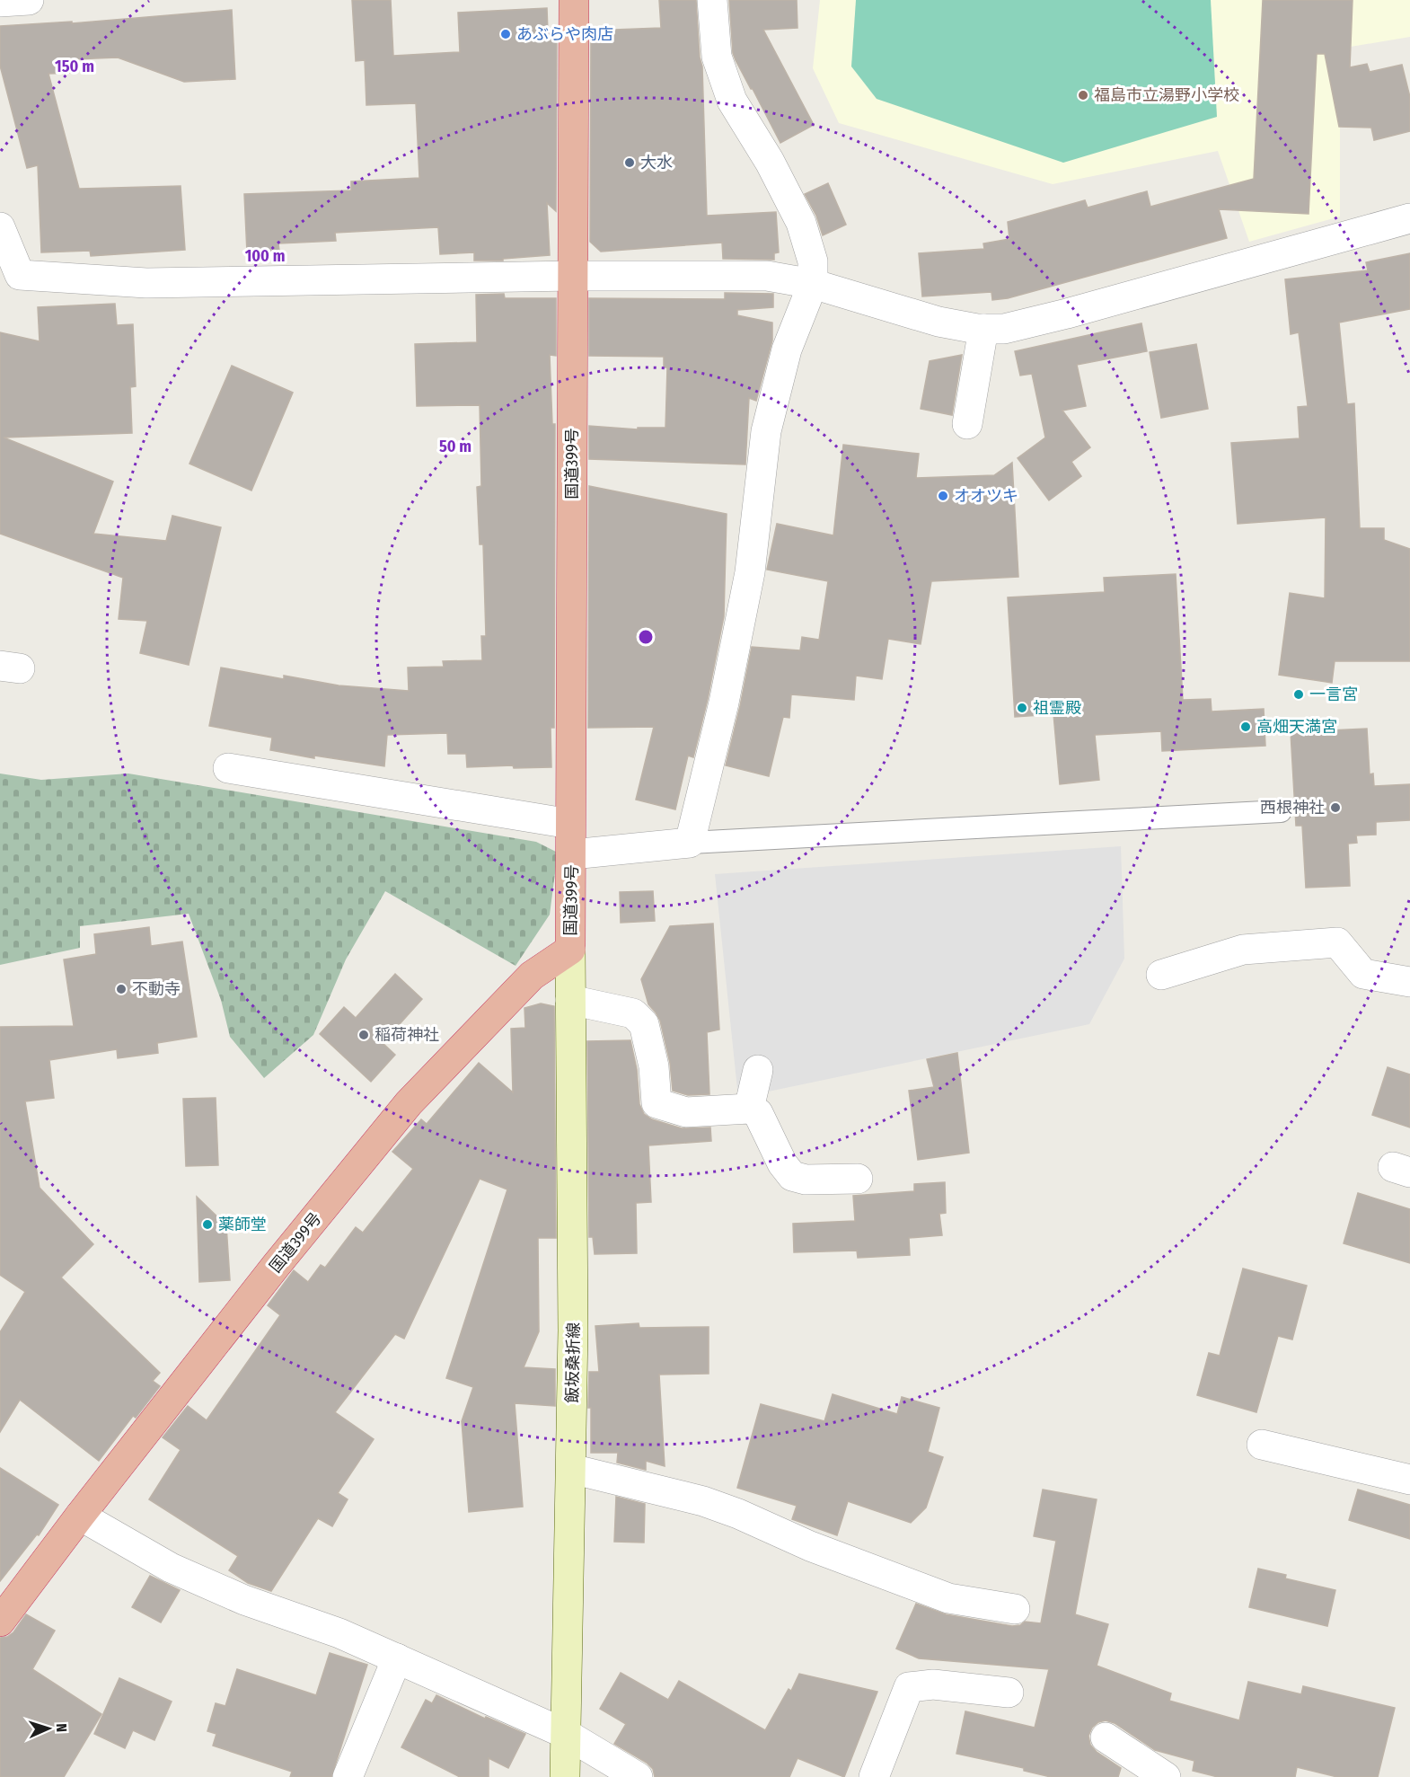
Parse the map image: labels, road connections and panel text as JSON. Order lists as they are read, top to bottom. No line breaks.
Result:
{"streets":{"highway":["国道399号"],"main road":["飯坂桑折線"]},"crossings":[["国道399号","飯坂桑折線"]],"places":["あぶらや肉店","福島市立湯野小学校","大水","オオツキ","一言宮","祖霊殿","高畑天満宮","西根神社","不動寺","稲荷神社","薬師堂"],"north":"right","rings":["150 m","100 m","50 m"]}
